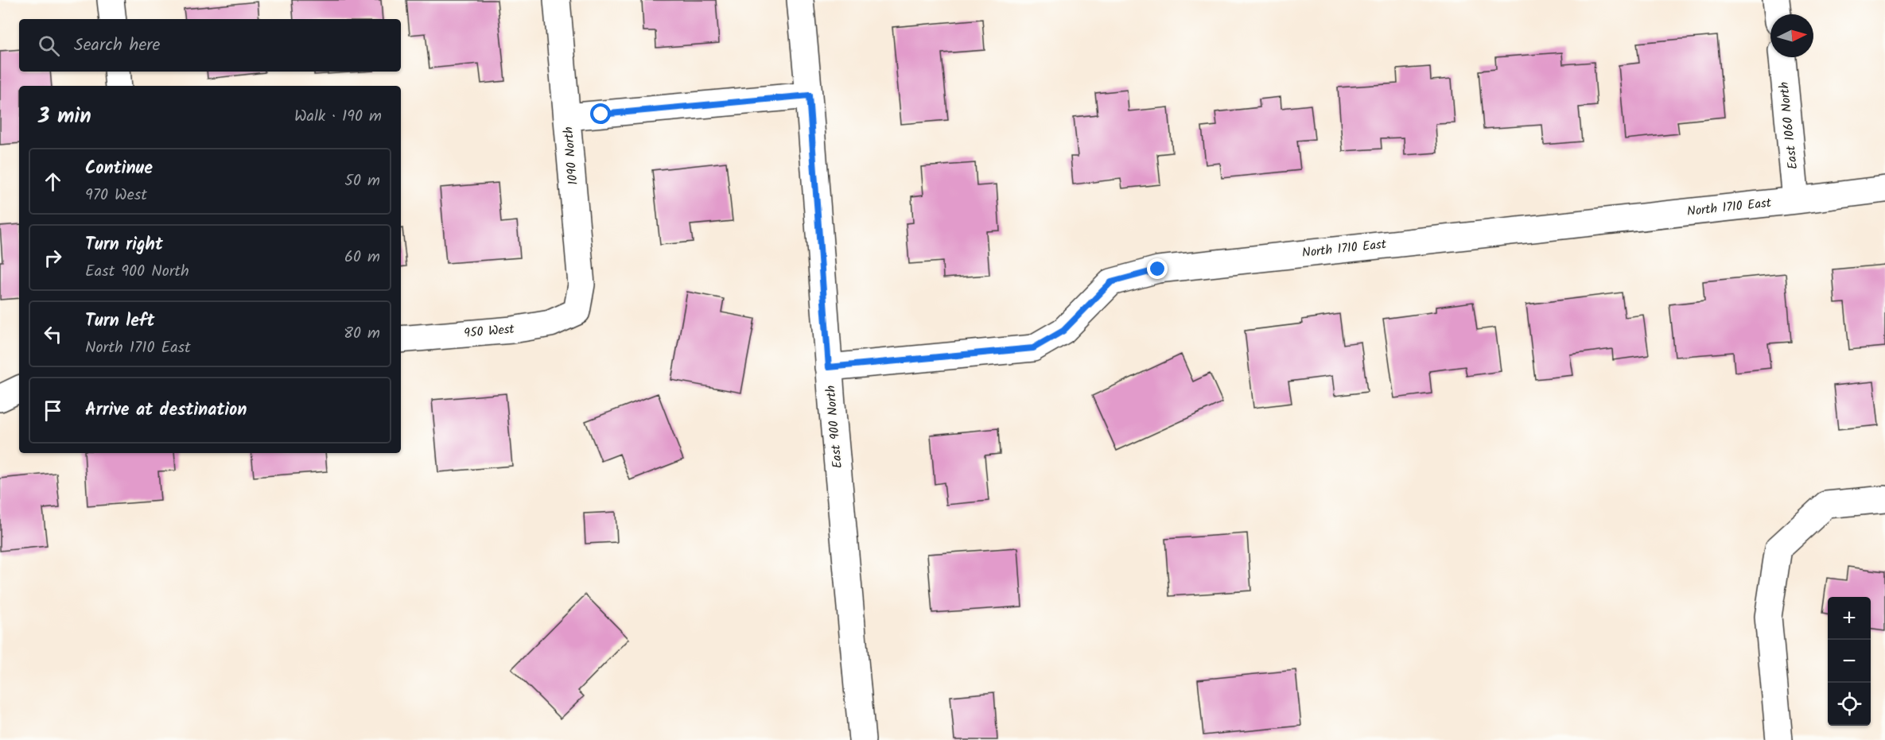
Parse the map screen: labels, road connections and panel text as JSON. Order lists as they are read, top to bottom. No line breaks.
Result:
{"streets":{"street":["East 1060 North","1090 North","North 1710 East","950 West","East 900 North"]},"crossings":[["East 1060 North","North 1710 East"],["1090 North","950 West"],["North 1710 East","East 900 North"]],"north":"right","page":{"search":"Search here","heading":["3 min","Walk · 190 m"],"list":[["Continue","970 West","50 m"],["Turn right","East 900 North","60 m"],["Turn left","North 1710 East","80 m"],"Arrive at destination"],"map_buttons":["+","−"]}}
